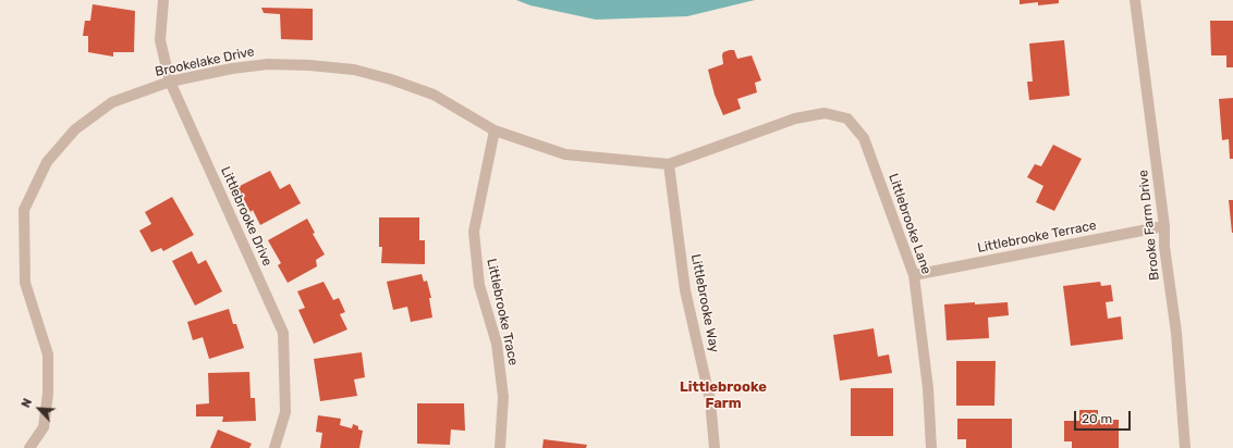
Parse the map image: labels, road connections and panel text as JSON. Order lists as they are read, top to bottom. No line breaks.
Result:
{"streets":{"street":["Brookelake Drive","Littlebrooke Drive","Littlebrooke Lane","Brooke Farm Drive","Littlebrooke Terrace","Littlebrooke Way","Littlebrooke Trace"]},"crossings":[["Brookelake Drive","Littlebrooke Drive"],["Brookelake Drive","Littlebrooke Lane"],["Brookelake Drive","Littlebrooke Way"],["Brookelake Drive","Littlebrooke Trace"],["Littlebrooke Lane","Littlebrooke Terrace"],["Brooke Farm Drive","Littlebrooke Terrace"]],"districts":["Littlebrooke Farm"],"scale_bar":"20 m","north":"top left"}
